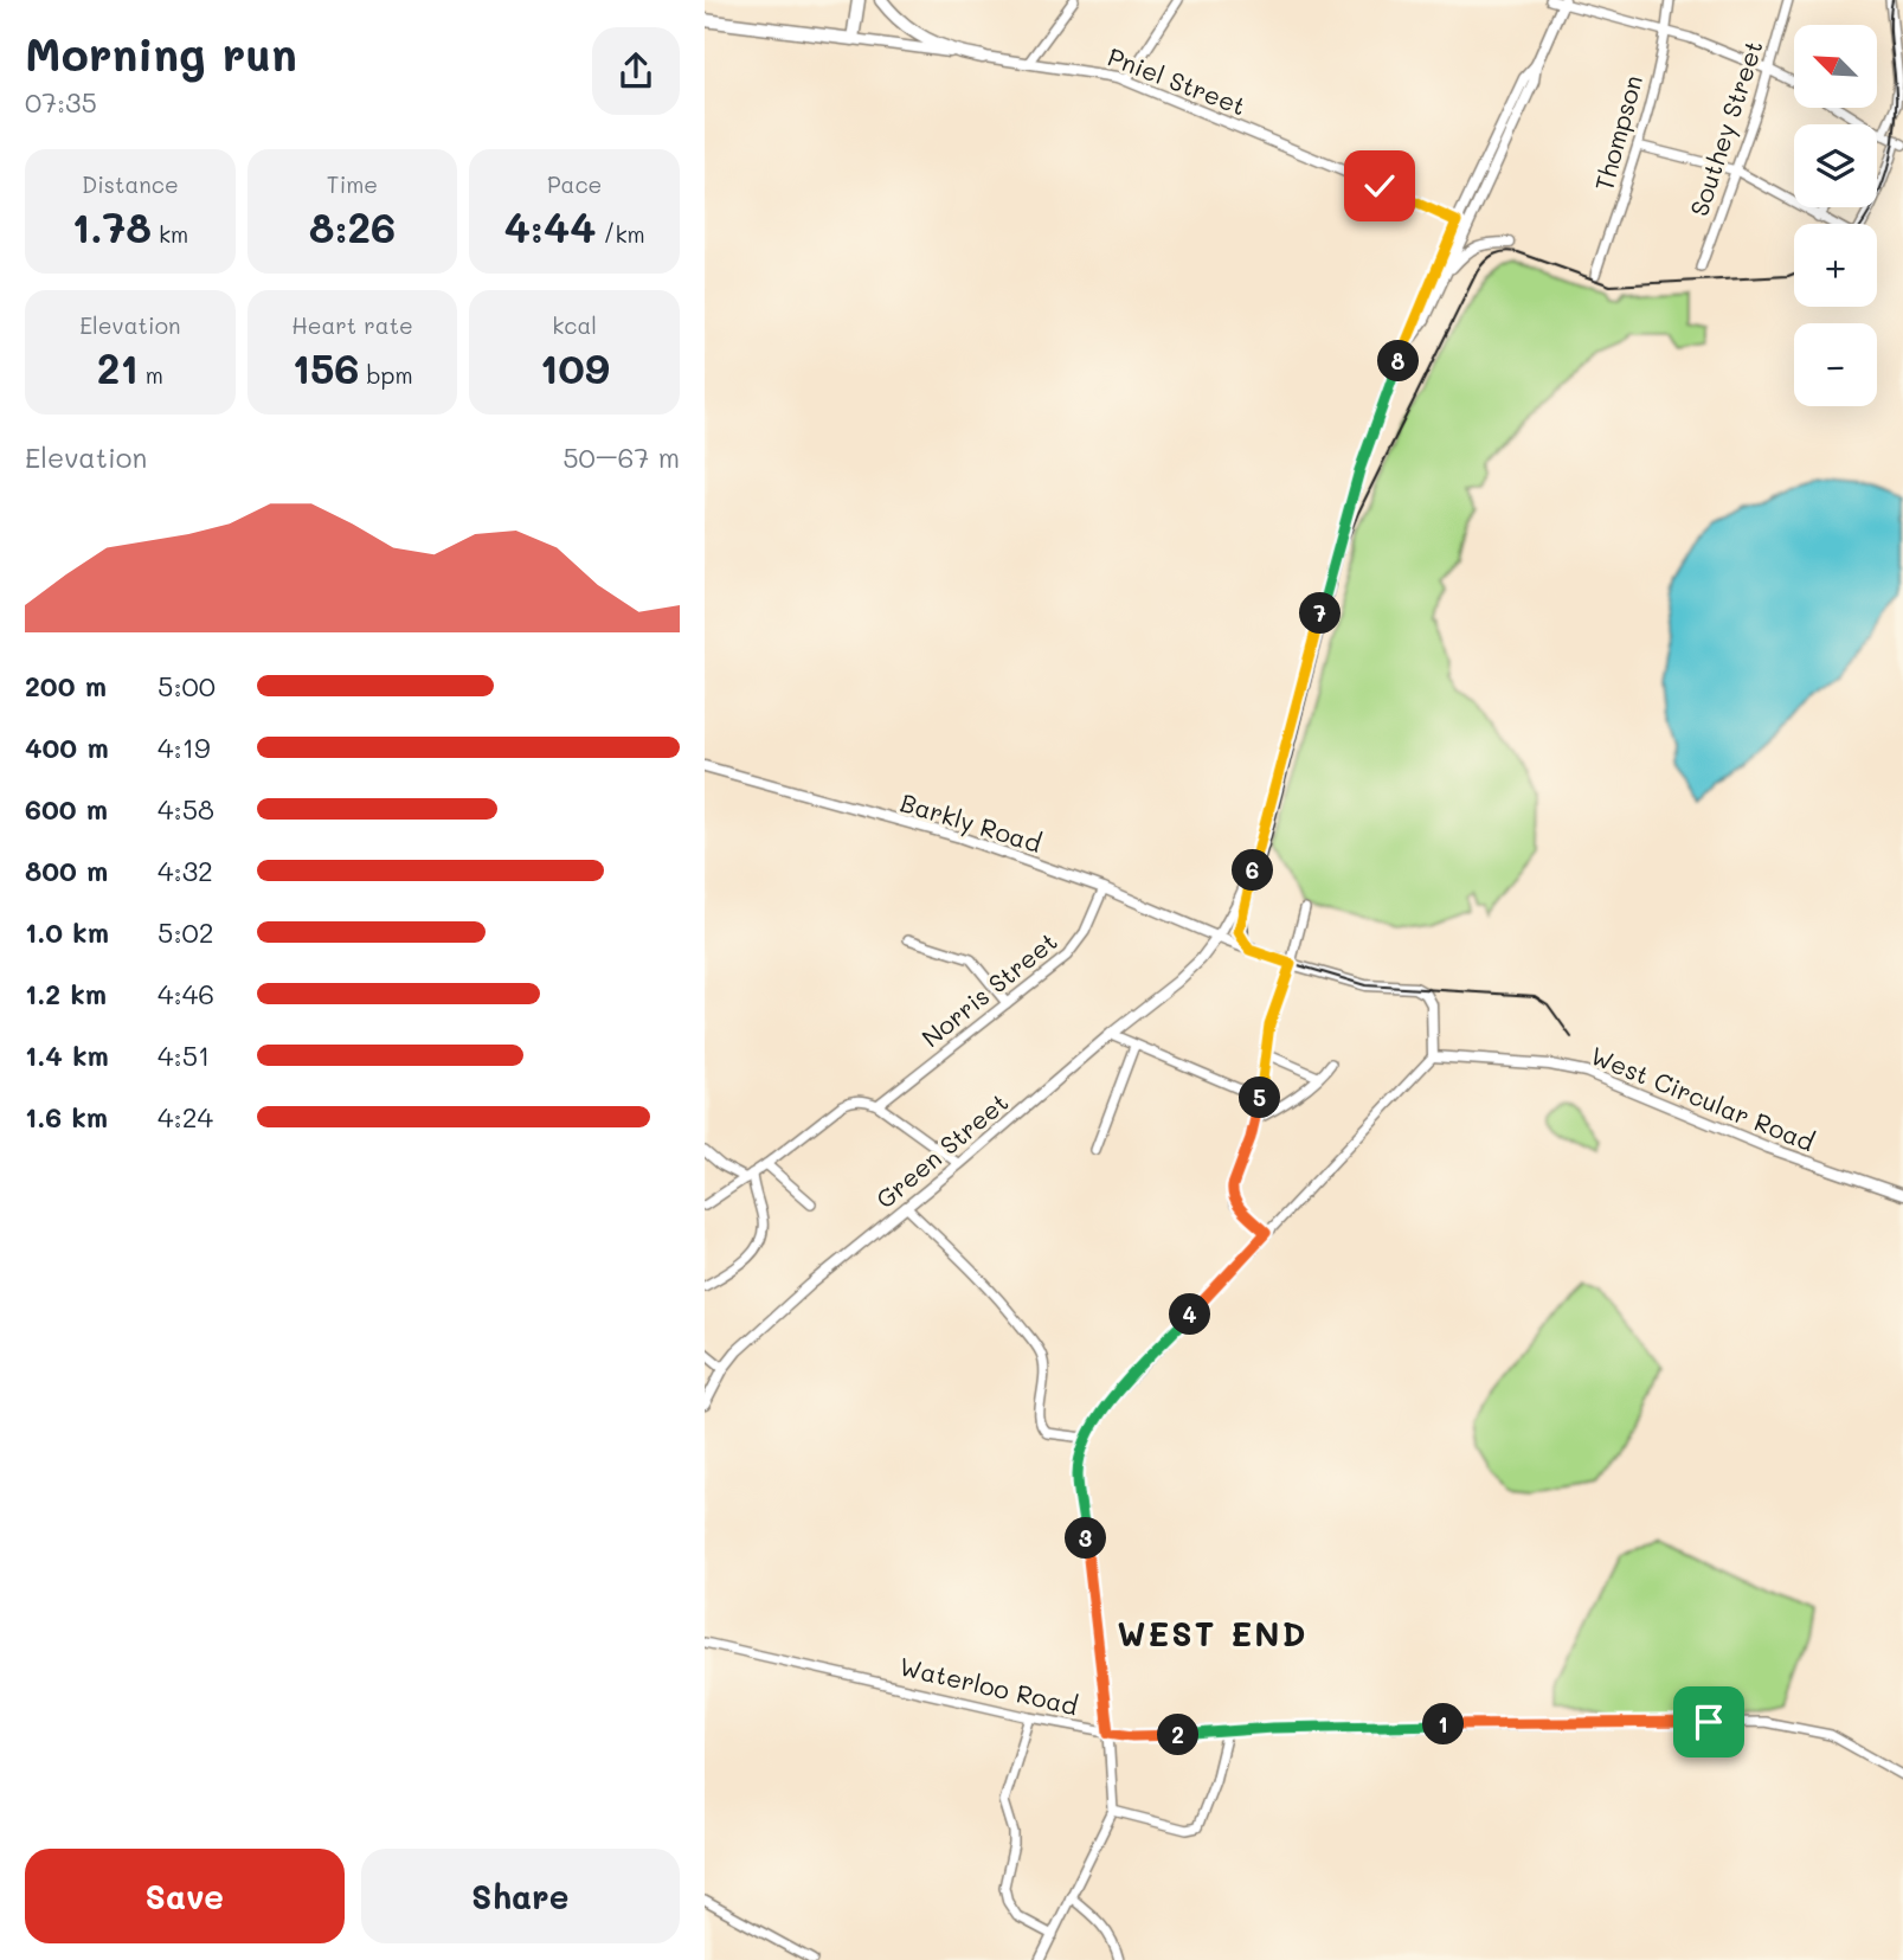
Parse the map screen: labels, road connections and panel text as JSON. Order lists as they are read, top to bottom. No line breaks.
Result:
{"streets":{"main road":["Pniel Street"],"street":["Southey Street","Thompson","Barkly Road","Norris Street","West Circular Road","Green Street","Waterloo Road"]},"crossings":[["Barkly Road","Norris Street"],["Barkly Road","West Circular Road"],["Barkly Road","Green Street"]],"districts":["WEST END"],"north":"top left","page":{"heading":["Morning run","07:35"],"map_buttons":["+","−"],"stats":[["Distance","1.78 km"],["Time","8:26"],["Pace","4:44 /km"],["Elevation","21 m"],["Heart rate","156 bpm"],["kcal","109"]],"pins":["8","7","6","5","4","3","1","2"],"chart":["Elevation","50–67 m"],"list":[{"name":"200 m","note":"5:00"},{"name":"400 m","note":"4:19"},{"name":"600 m","note":"4:58"},{"name":"800 m","note":"4:32"},{"name":"1.0 km","note":"5:02"},{"name":"1.2 km","note":"4:46"},{"name":"1.4 km","note":"4:51"},{"name":"1.6 km","note":"4:24"}],"buttons":["Save","Share"]}}
